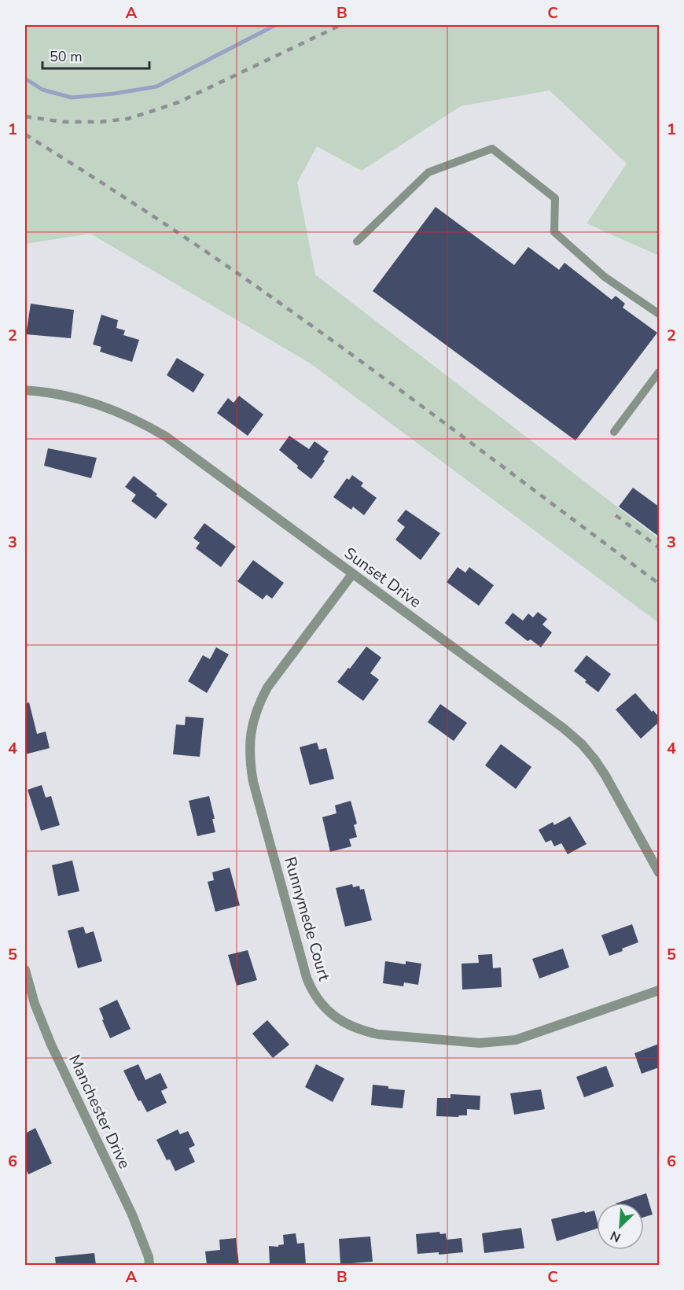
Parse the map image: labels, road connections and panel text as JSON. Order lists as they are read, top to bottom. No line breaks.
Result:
{"streets":{"street":["Sunset Drive","Runnymede Court","Manchester Drive"]},"crossings":[["Sunset Drive","Runnymede Court"]],"scale_bar":"50 m","north":"bottom left","grid":{"columns":["A","B","C"],"rows":["1","2","3","4","5","6"]}}
